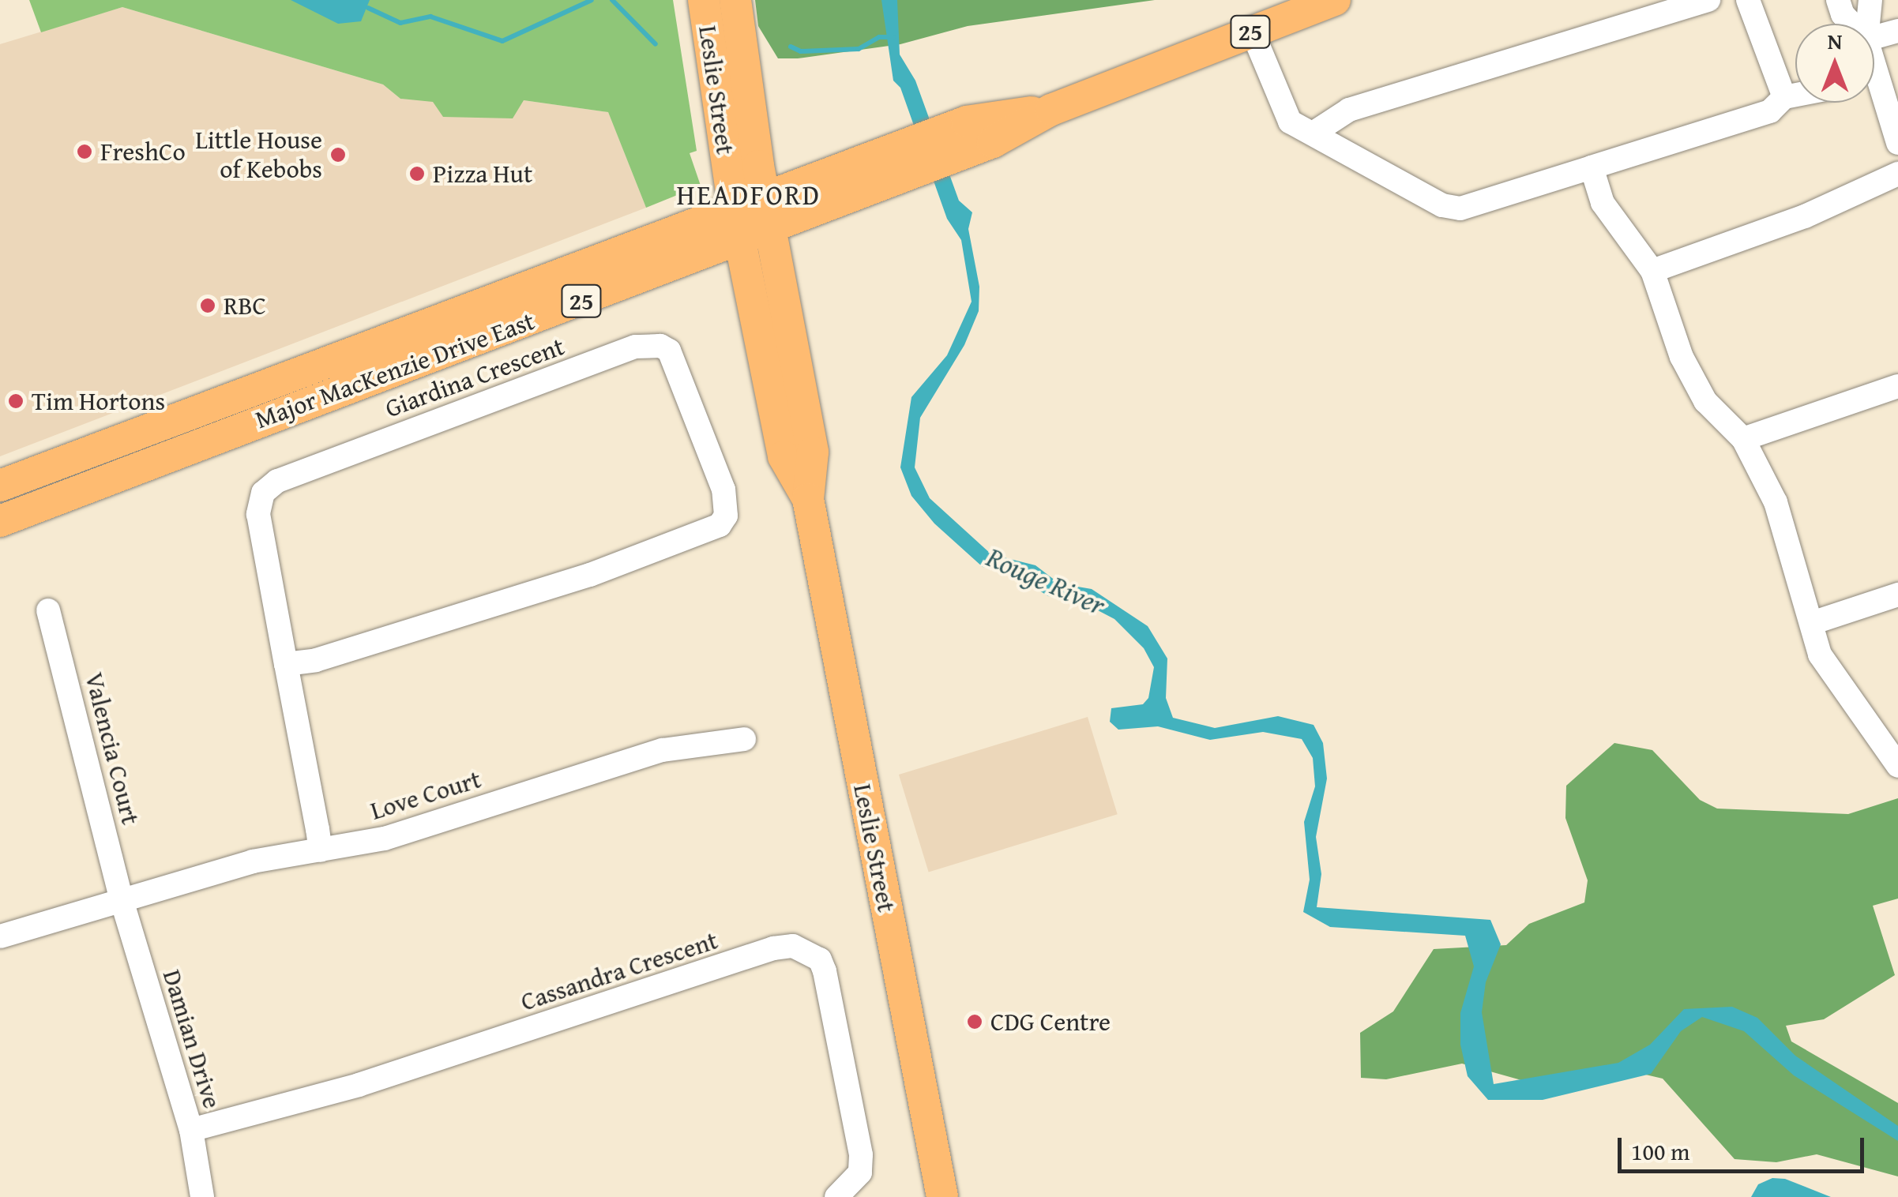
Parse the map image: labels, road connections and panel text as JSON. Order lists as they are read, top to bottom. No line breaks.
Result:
{"streets":{"main road":["25","Leslie Street","Major MacKenzie Drive East"],"street":["Giardina Crescent","Valencia Court","Love Court","Cassandra Crescent","Damian Drive"]},"crossings":[["Leslie Street","Major MacKenzie Drive East"],["Giardina Crescent","Love Court"],["Valencia Court","Love Court"],["Valencia Court","Damian Drive"],["Love Court","Damian Drive"],["Cassandra Crescent","Damian Drive"]],"districts":["HEADFORD"],"water":["Rouge River"],"places":["FreshCo","Little House of Kebobs","Pizza Hut","RBC","Tim Hortons","CDG Centre"],"scale_bar":"100 m","north":"top"}
